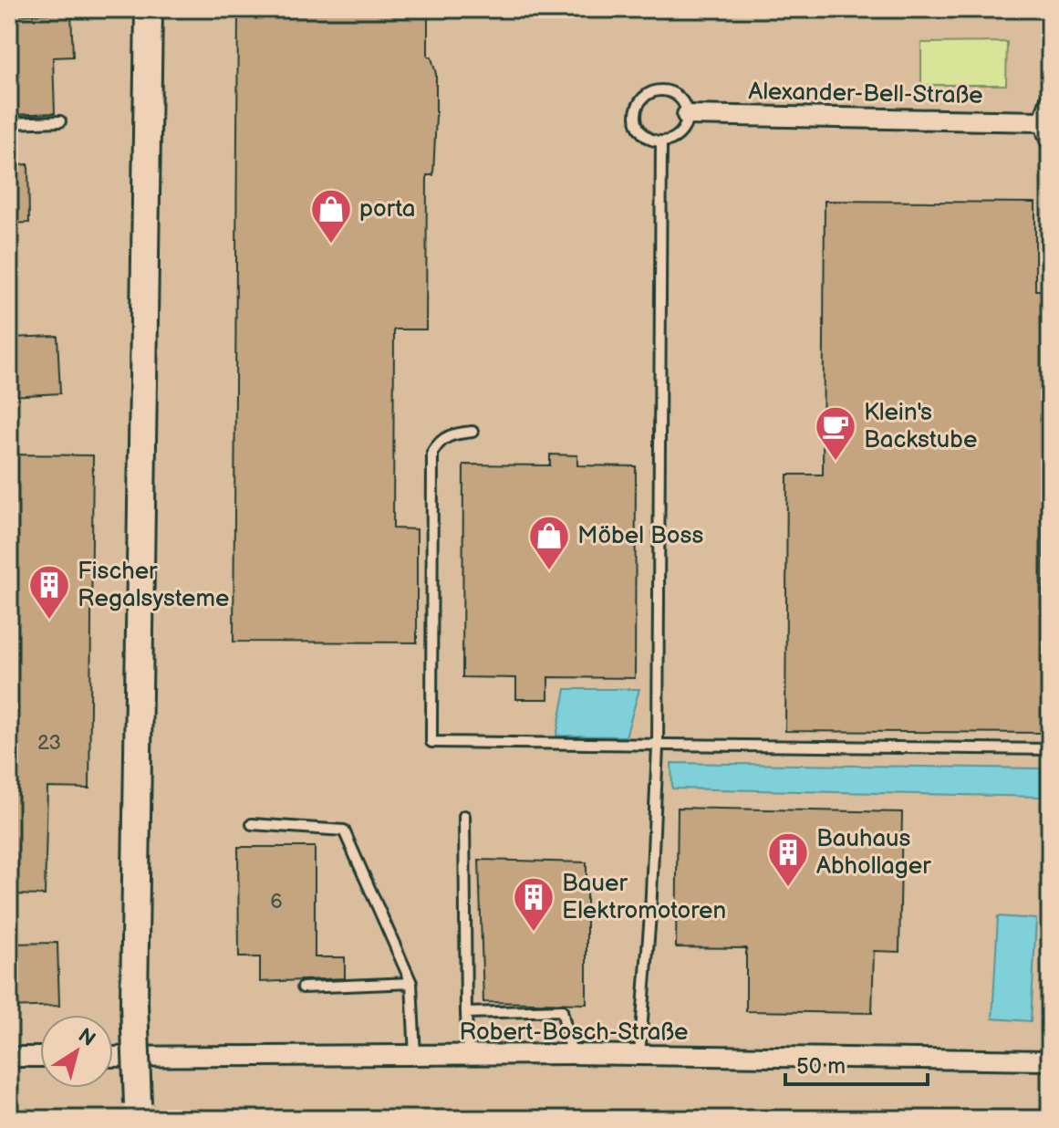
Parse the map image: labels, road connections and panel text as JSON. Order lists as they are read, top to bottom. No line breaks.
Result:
{"streets":{"street":["Alexander-Bell-Straße","Robert-Bosch-Straße"]},"places":{"shop":["porta","Möbel Boss"],"cafe":["Klein's Backstube"],"building":["Fischer Regalsysteme","Bauhaus Abhollager","Bauer Elektromotoren"]},"house_numbers":["23","6"],"scale_bar":"50 m","north":"top right"}
